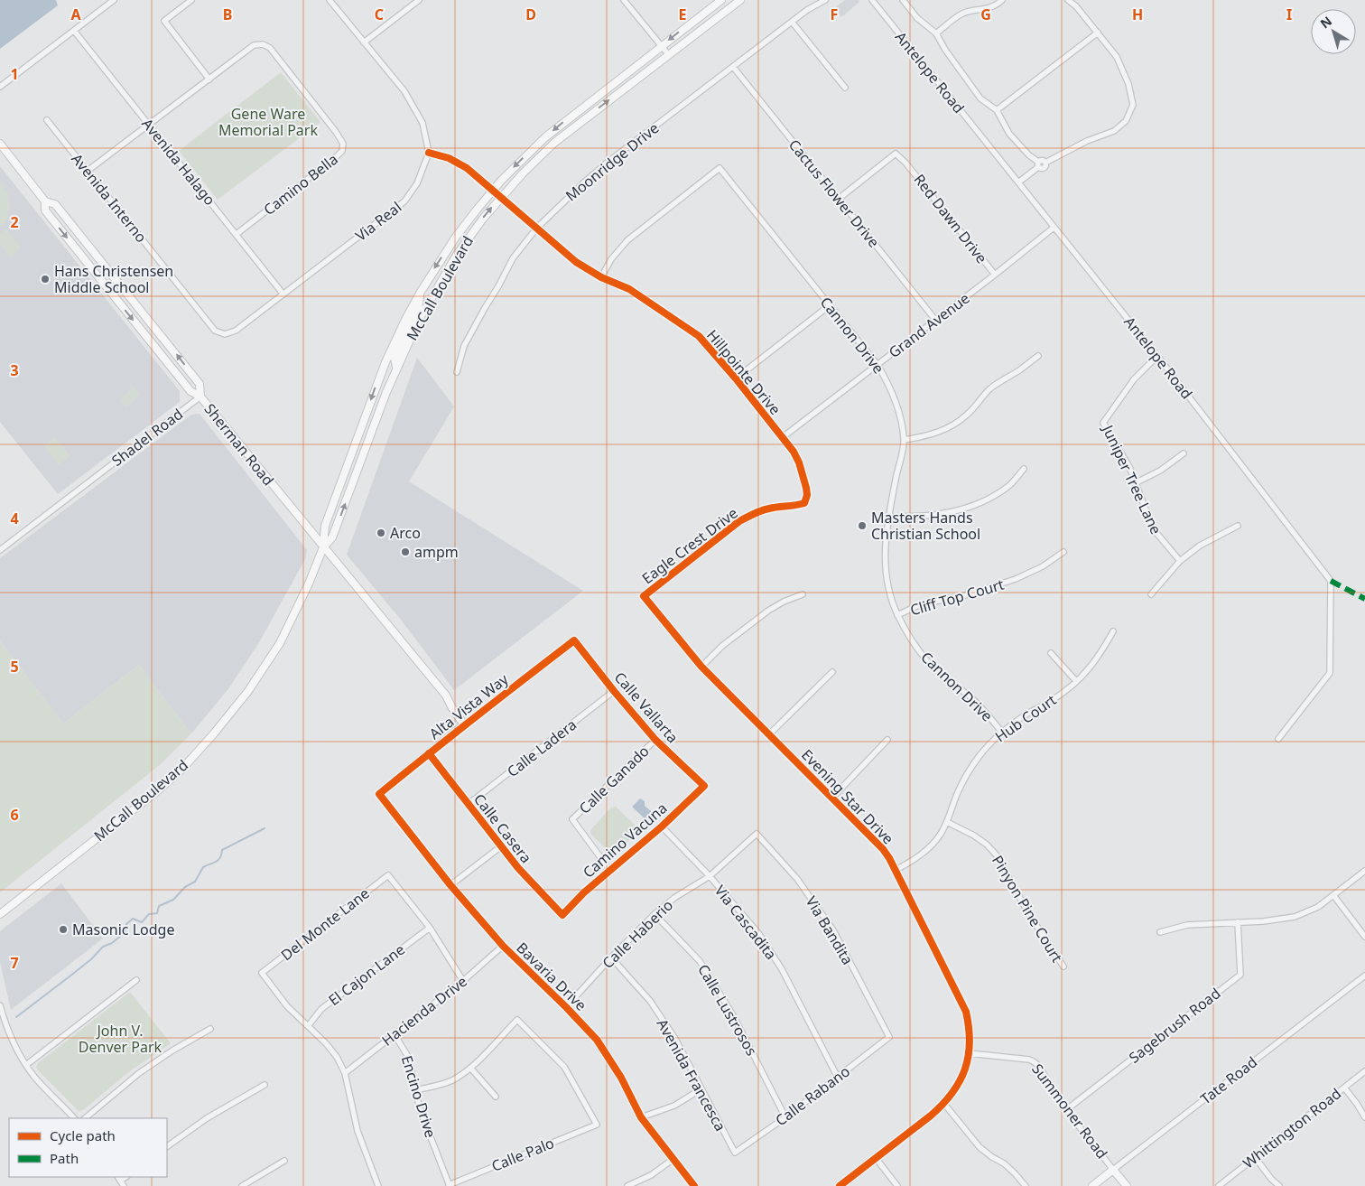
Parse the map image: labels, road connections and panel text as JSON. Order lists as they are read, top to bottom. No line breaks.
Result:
{"streets":{"main road":["McCall Boulevard","Sherman Road","Alta Vista Way","Bavaria Drive","Tate Road"],"street":["Antelope Road","Avenida Halago","Moonridge Drive","Camino Bella","Cactus Flower Drive","Avenida Interno","Red Dawn Drive","Via Real","Grand Avenue","Cannon Drive","Hillpointe Drive","Shadel Road","Juniper Tree Lane","Eagle Crest Drive","Cliff Top Court","Calle Vallarta","Hub Court","Calle Ladera","Calle Ganado","Evening Star Drive","Calle Casera","Camino Vacuna","Pinyon Pine Court","Via Cascadita","Del Monte Lane","Via Bandita","Calle Haberio","El Cajon Lane","Calle Lustrosos","Hacienda Drive","Sagebrush Road","Avenida Francesca","Calle Rabano","Encino Drive","Summoner Road","Whittington Road","Calle Palo"]},"crossings":[["Antelope Road","Grand Avenue"],["Antelope Road","Juniper Tree Lane"],["Avenida Halago","Camino Bella"],["Avenida Halago","Via Real"],["Moonridge Drive","Cactus Flower Drive"],["Moonridge Drive","Hillpointe Drive"],["Cactus Flower Drive","Red Dawn Drive"],["Cactus Flower Drive","Grand Avenue"],["Avenida Interno","Via Real"],["Red Dawn Drive","Grand Avenue"],["Via Real","Hillpointe Drive"],["McCall Boulevard","Hillpointe Drive"],["McCall Boulevard","Sherman Road"],["Grand Avenue","Cannon Drive"],["Grand Avenue","Hillpointe Drive"],["Cannon Drive","Hillpointe Drive"],["Cannon Drive","Cliff Top Court"],["Cannon Drive","Hub Court"],["Hillpointe Drive","Eagle Crest Drive"],["Shadel Road","Sherman Road"],["Sherman Road","Alta Vista Way"],["Eagle Crest Drive","Evening Star Drive"],["Alta Vista Way","Calle Vallarta"],["Alta Vista Way","Calle Casera"],["Alta Vista Way","Bavaria Drive"],["Calle Vallarta","Calle Ladera"],["Calle Vallarta","Calle Ganado"],["Calle Vallarta","Camino Vacuna"],["Hub Court","Evening Star Drive"],["Hub Court","Pinyon Pine Court"],["Calle Ladera","Calle Casera"],["Calle Ganado","Camino Vacuna"],["Evening Star Drive","Summoner Road"],["Calle Casera","Camino Vacuna"],["Camino Vacuna","Via Cascadita"],["Via Cascadita","Calle Haberio"],["Via Cascadita","Calle Rabano"],["Del Monte Lane","El Cajon Lane"],["Via Bandita","Calle Haberio"],["Via Bandita","Calle Rabano"],["Calle Haberio","Bavaria Drive"],["Calle Haberio","Calle Lustrosos"],["Calle Haberio","Avenida Francesca"],["Bavaria Drive","Hacienda Drive"],["Calle Lustrosos","Calle Rabano"],["Hacienda Drive","Encino Drive"],["Sagebrush Road","Summoner Road"],["Avenida Francesca","Calle Rabano"],["Tate Road","Summoner Road"],["Encino Drive","Calle Palo"]],"parks":["Gene Ware Memorial Park","John V. Denver Park"],"places":["Hans Christensen Middle School","Masters Hands Christian School","Arco","ampm","Masonic Lodge"],"legend":["Cycle path","Path"],"north":"top left","grid":{"columns":["A","B","C","D","E","F","G","H","I"],"rows":["1","2","3","4","5","6","7"]}}
